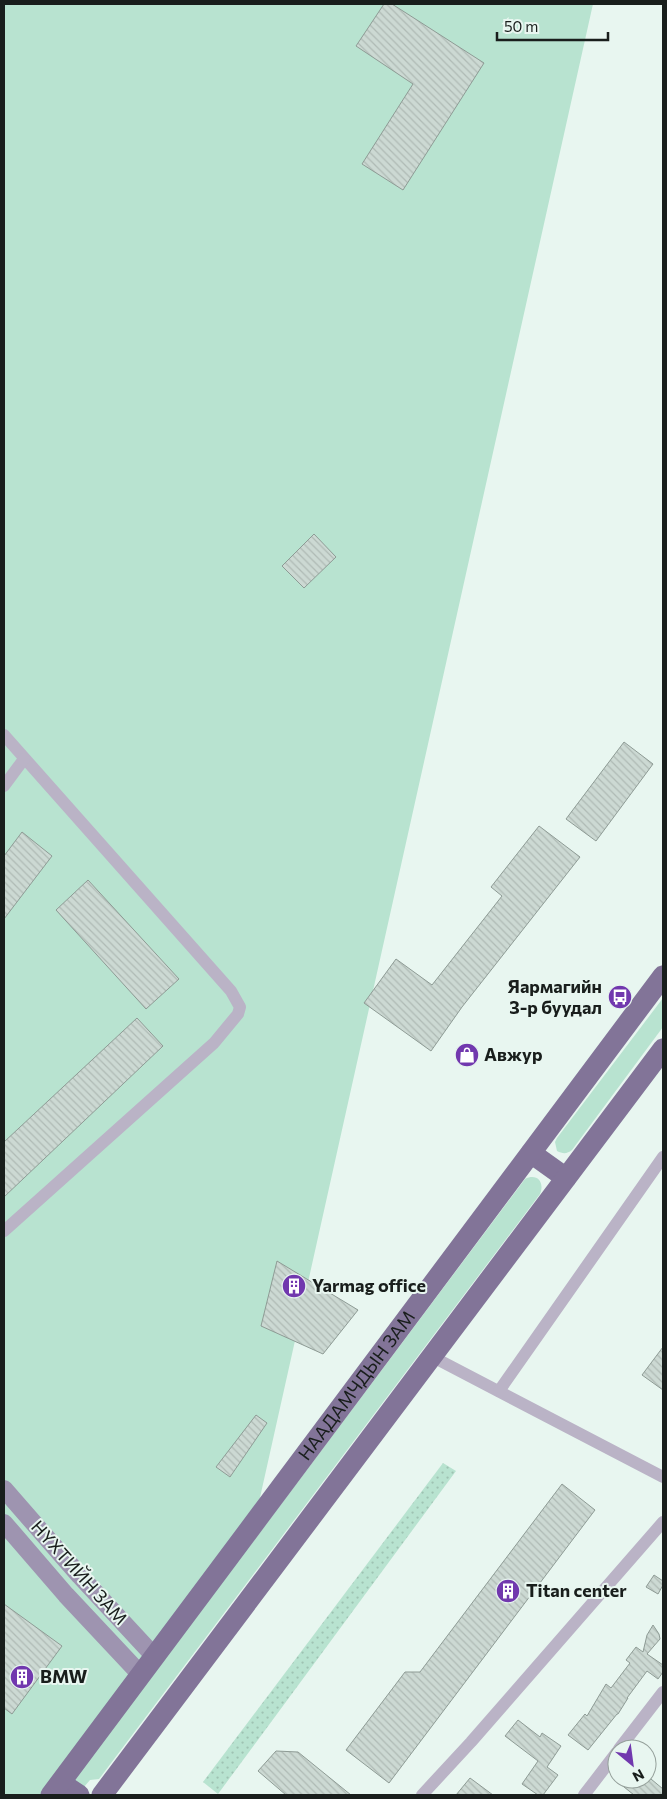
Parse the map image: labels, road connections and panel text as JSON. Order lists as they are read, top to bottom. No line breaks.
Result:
{"streets":{"highway":["НААДАМЧДЫН ЗАМ"],"main road":["НҮХТИЙН ЗАМ"]},"crossings":[["НААДАМЧДЫН ЗАМ","НҮХТИЙН ЗАМ"]],"places":{"bus stop":["Яармагийн 3-р буудал"],"shop":["Авжур"],"building":["Yarmag office","Titan center","BMW"]},"scale_bar":"50 m","north":"bottom right"}
